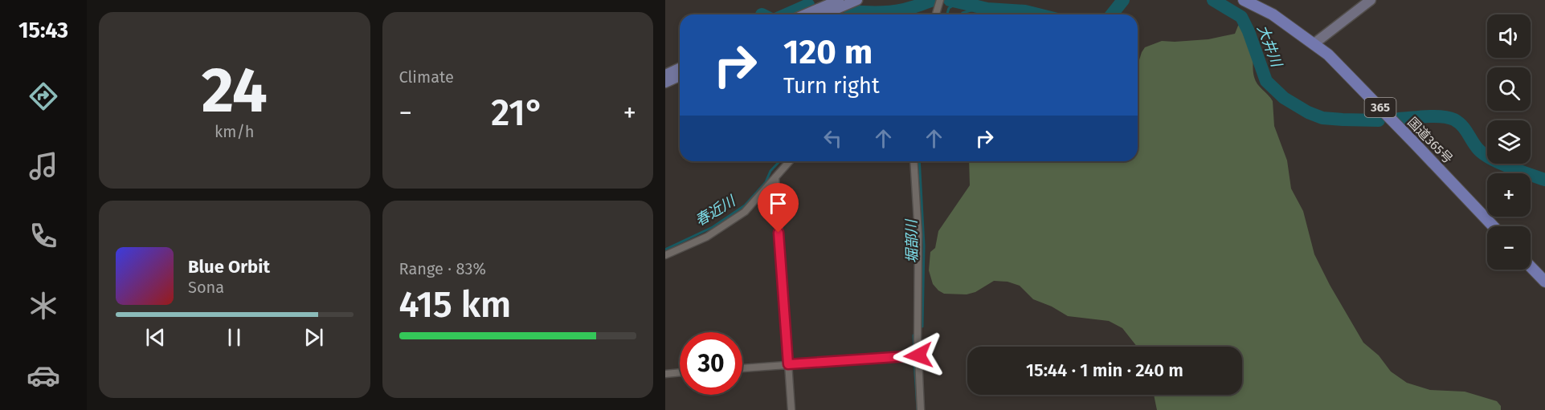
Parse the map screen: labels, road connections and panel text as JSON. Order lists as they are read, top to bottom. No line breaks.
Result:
{"streets":{"highway":["365","国道365号"]},"water":["大井川","春近川","堀部川"],"page":{"tabs":"15:43","tile":[["24","km/h"],"Climate",["Range · 83%","415 km"]],"map_buttons":["+","−"],"turn":["120 m","Turn right"],"heat":["−","21°","+"],"song":["Blue Orbit","Sona"],"limit":"30","trip":"15:44 · 1 min · 240 m"}}
